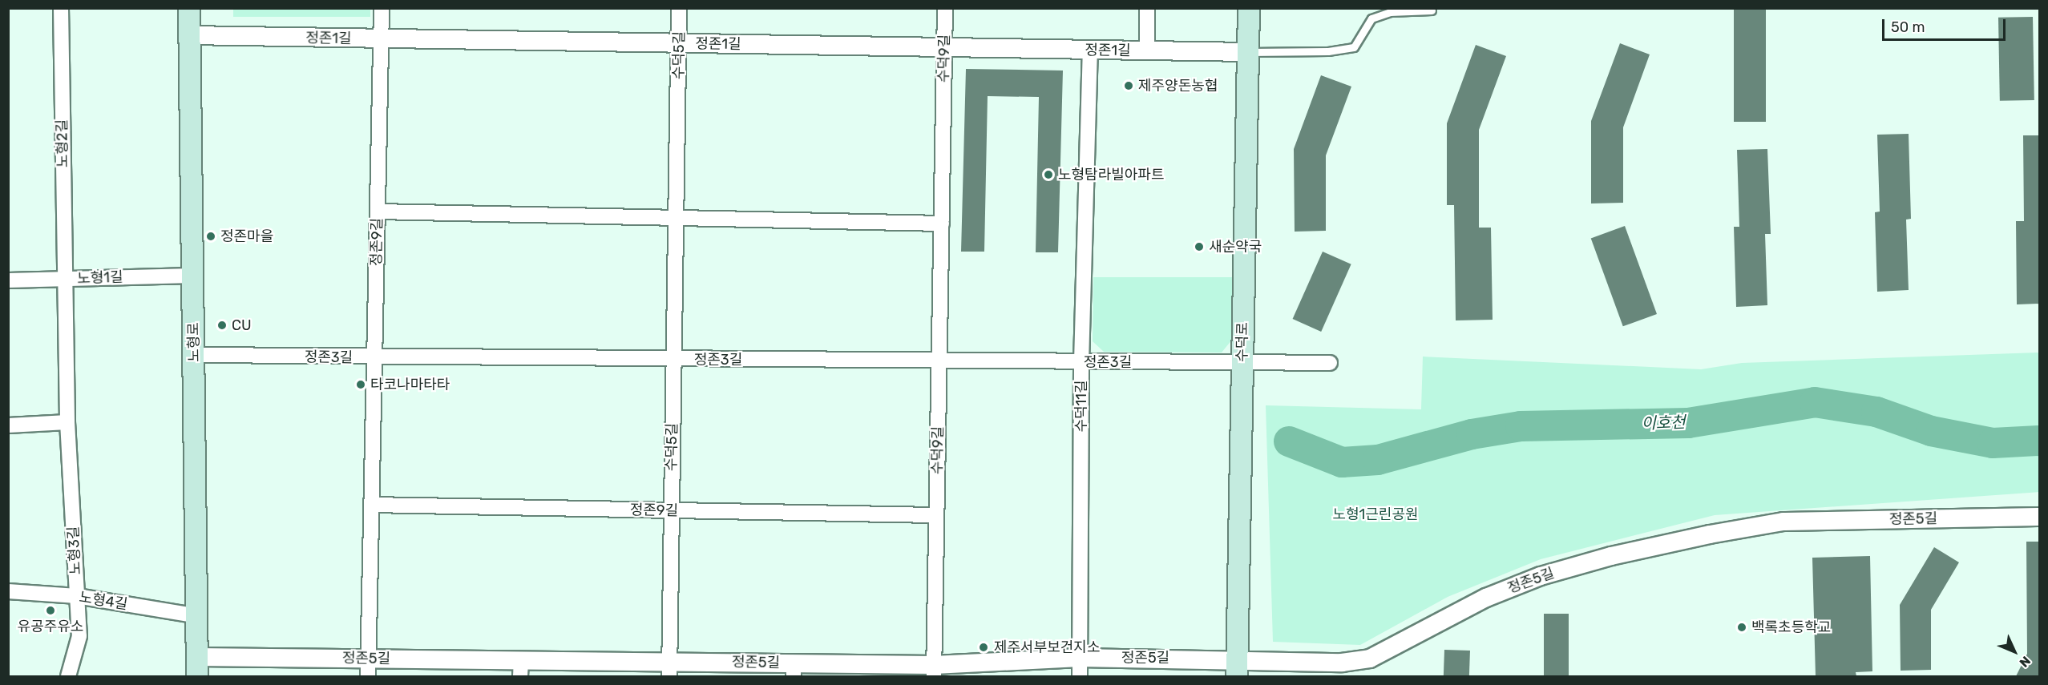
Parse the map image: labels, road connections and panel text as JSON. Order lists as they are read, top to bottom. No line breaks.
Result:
{"streets":{"main road":["노형로","수덕로"],"street":["정존1길","수덕5길","수덕9길","노형2길","정존9길","노형1길","정존3길","수덕11길","정존5길","노형3길","노형4길"]},"crossings":[["정존1길","수덕5길"],["정존1길","수덕9길"],["정존1길","정존9길"],["정존1길","노형로"],["정존1길","수덕로"],["정존1길","수덕11길"],["수덕5길","정존9길"],["수덕5길","정존3길"],["수덕5길","정존5길"],["수덕9길","정존9길"],["수덕9길","정존3길"],["수덕9길","정존5길"],["노형2길","노형1길"],["노형2길","노형3길"],["정존9길","정존3길"],["정존9길","정존5길"],["노형1길","노형로"],["노형1길","노형3길"],["노형로","정존3길"],["노형로","정존5길"],["노형로","노형4길"],["수덕로","정존3길"],["수덕로","정존5길"],["정존3길","수덕11길"],["수덕11길","정존5길"],["노형3길","노형4길"]],"water":["이호천"],"parks":["노형1근린공원"],"places":["제주양돈농협","노형탐라빌아파트","정존마을","새순약국","CU","타코나마타타","유공주유소","백록초등학교","제주서부보건지소"],"scale_bar":"50 m","north":"bottom right"}
